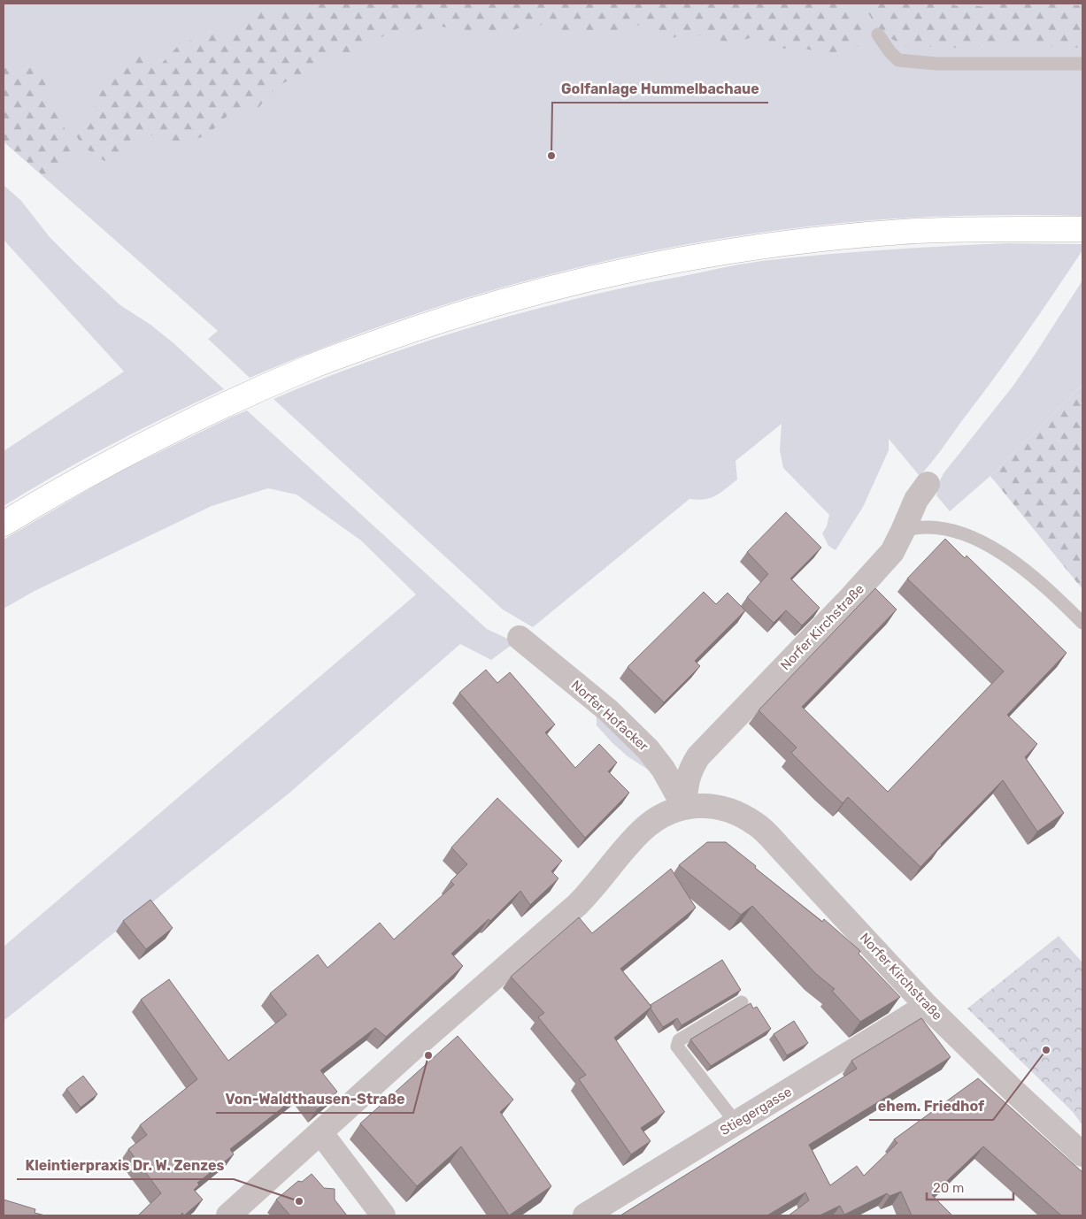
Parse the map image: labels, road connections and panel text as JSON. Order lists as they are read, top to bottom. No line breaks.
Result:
{"streets":{"street":["Norfer Kirchstraße","Norfer Hofacker","Stiegergasse"]},"crossings":[["Norfer Kirchstraße","Norfer Hofacker"],["Norfer Kirchstraße","Stiegergasse"]],"places":["Golfanlage Hummelbachaue","ehem. Friedhof","Von-Waldthausen-Straße","Kleintierpraxis Dr. W. Zenzes"],"scale_bar":"20 m"}
